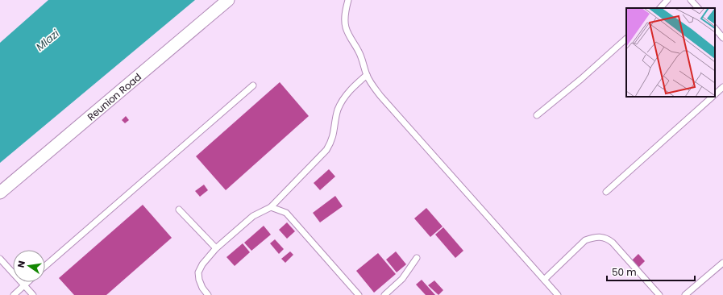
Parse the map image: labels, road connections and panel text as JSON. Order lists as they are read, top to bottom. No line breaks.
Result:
{"streets":{"street":["Reunion Road"]},"water":["Mlazi"],"scale_bar":"50 m","north":"left"}
